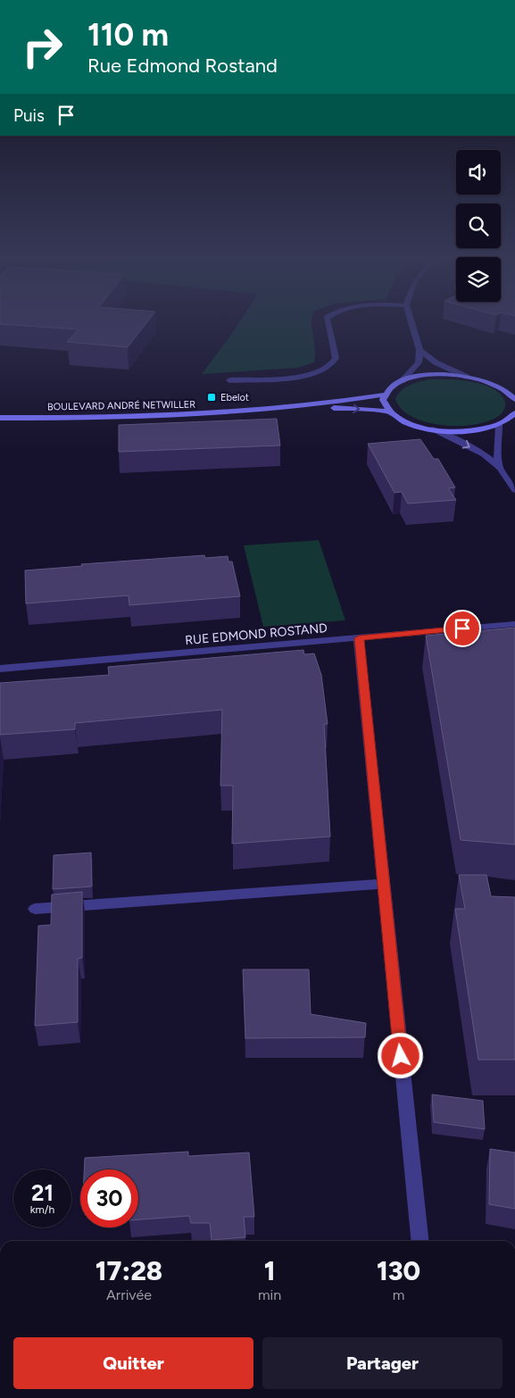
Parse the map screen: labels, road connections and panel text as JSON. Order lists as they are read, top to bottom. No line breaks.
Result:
{"streets":{"main road":["BOULEVARD ANDRÉ NETWILLER"],"street":["RUE EDMOND ROSTAND"]},"places":{"transit":["Ebelot"]},"page":{"turn":["110 m","Rue Edmond Rostand"],"then":"Puis","speed":"21 km/h","limit":"30","eta":["17:28","Arrivée","1","min","130","m"],"buttons":["Quitter","Partager"]}}
